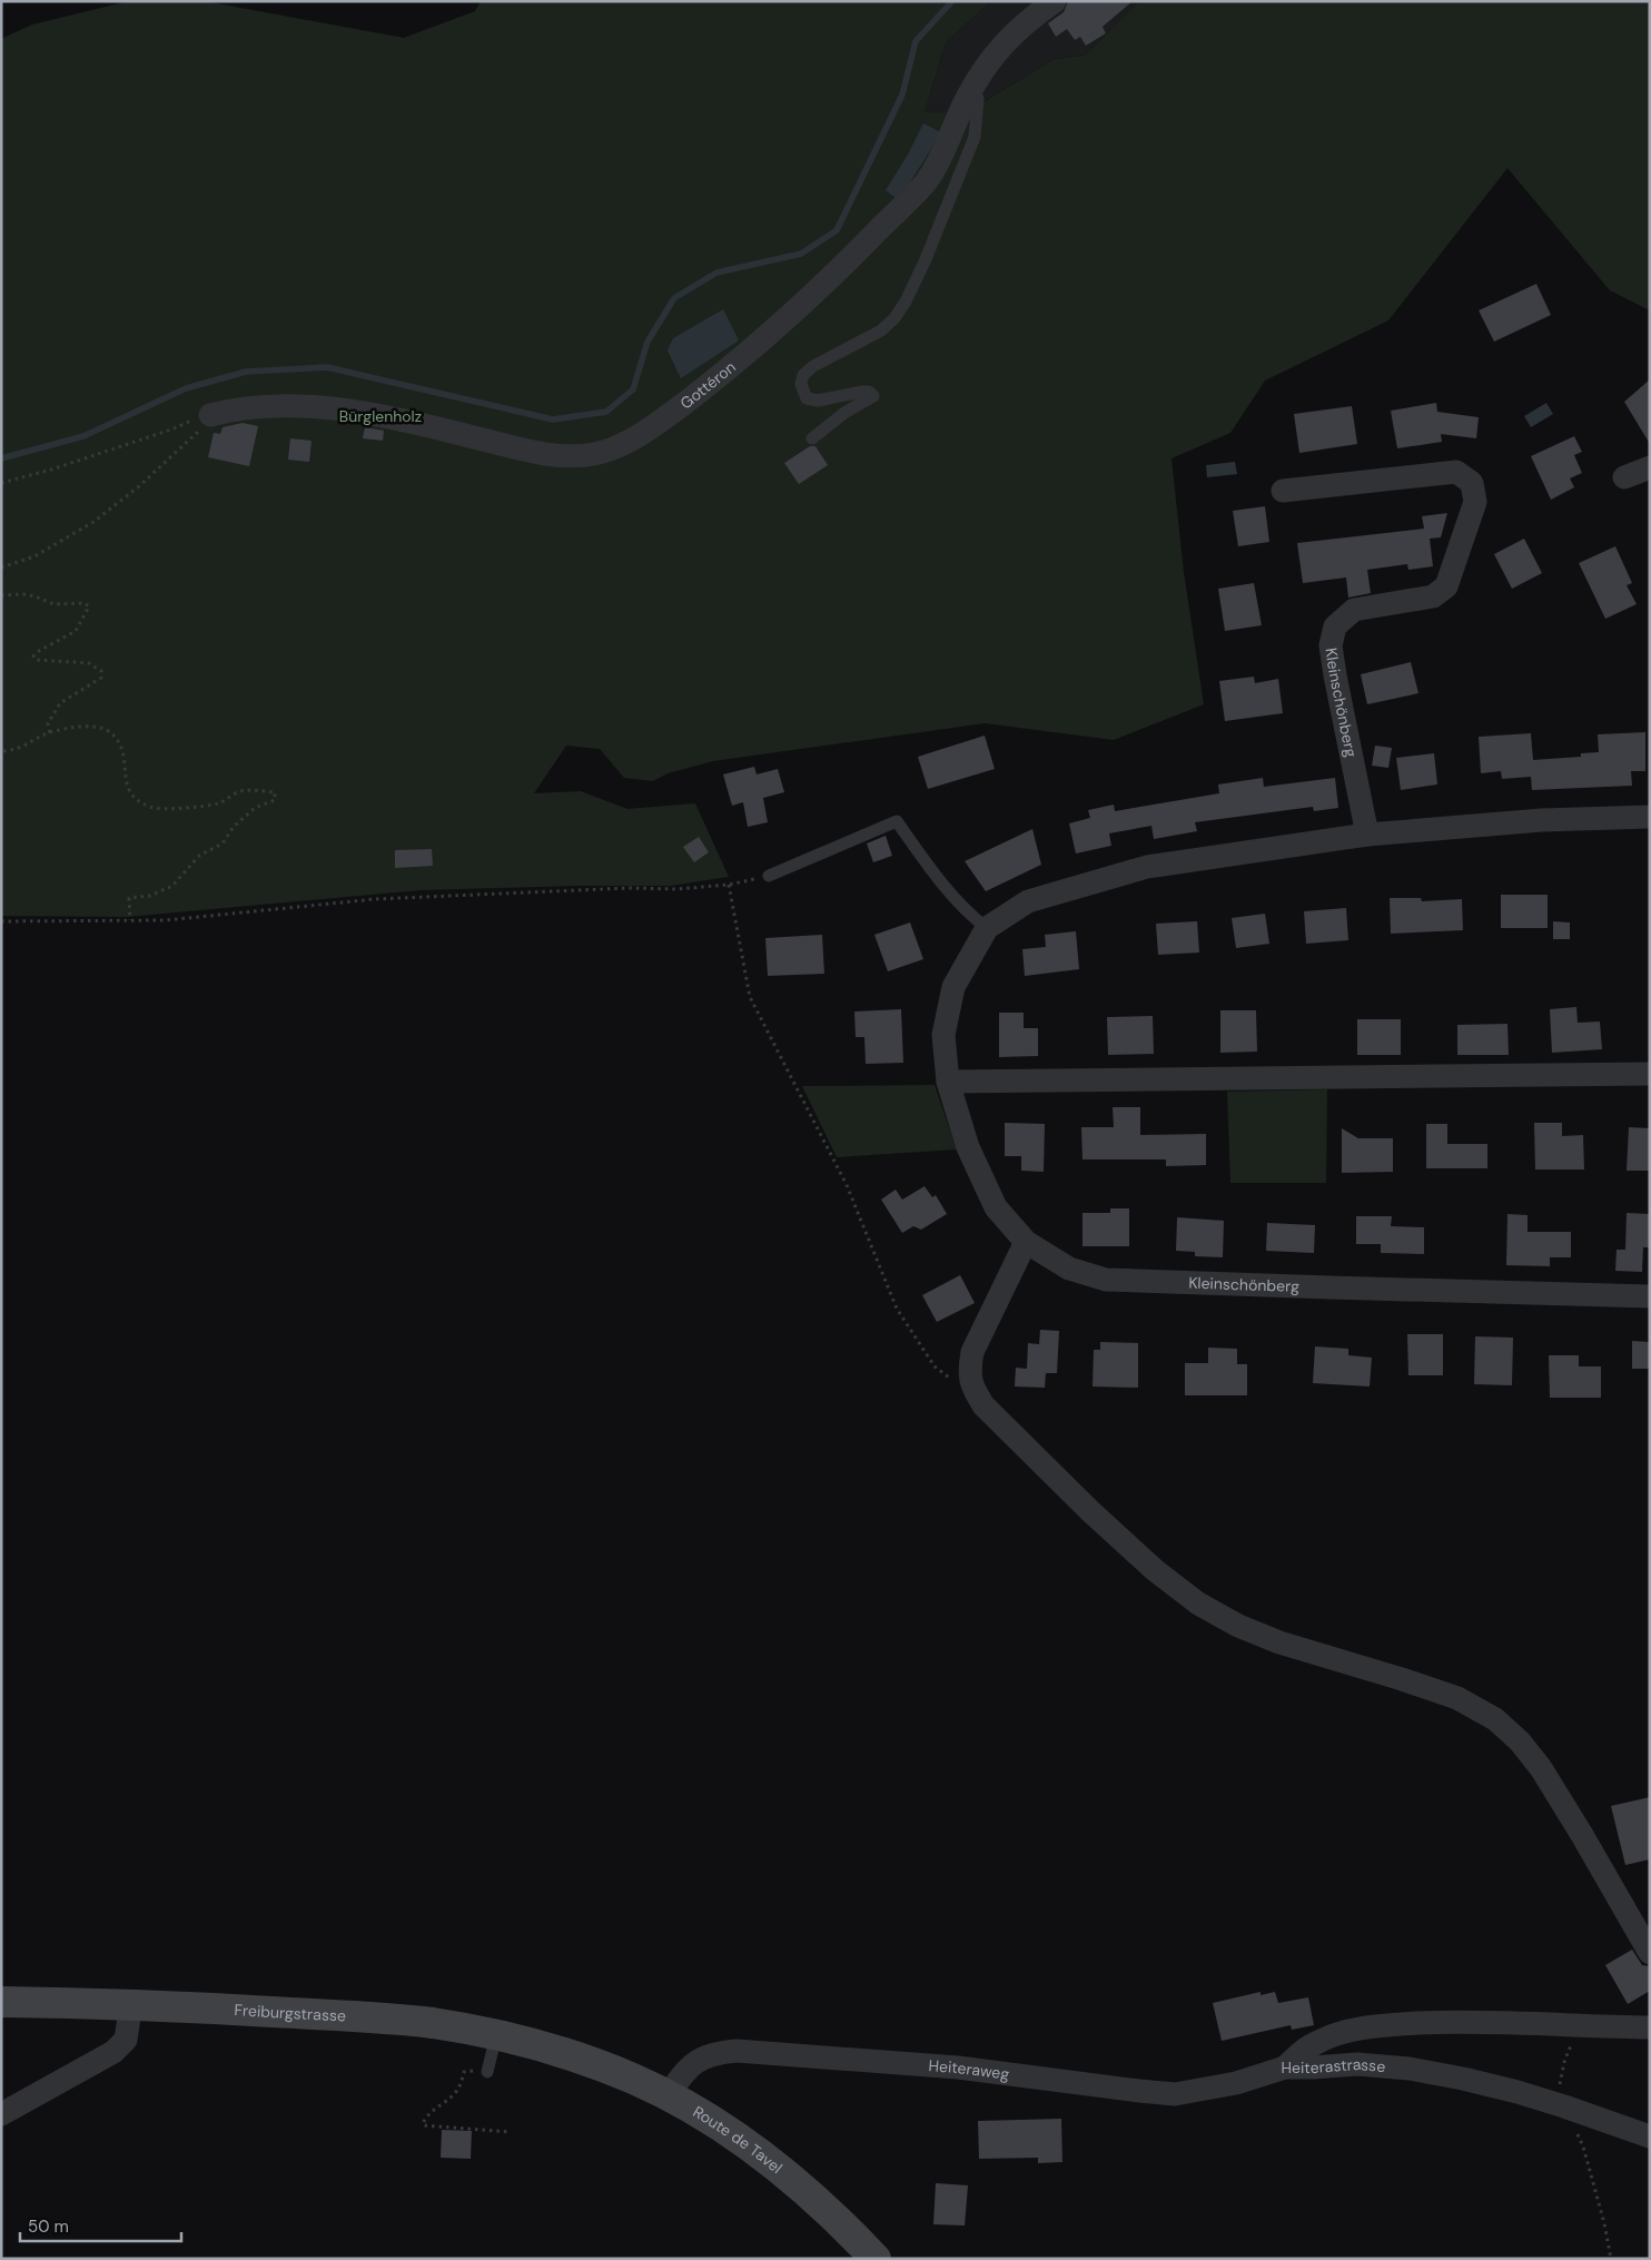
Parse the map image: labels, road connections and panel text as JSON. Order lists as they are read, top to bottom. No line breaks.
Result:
{"streets":{"main road":["Freiburgstrasse","Route de Tavel"],"street":["Gottéron","Kleinschönberg","Heiterastrasse","Heiteraweg"]},"crossings":[["Freiburgstrasse","Route de Tavel"],["Heiterastrasse","Heiteraweg"],["Heiteraweg","Route de Tavel"]],"parks":["Bürglenholz"],"scale_bar":"50 m"}
